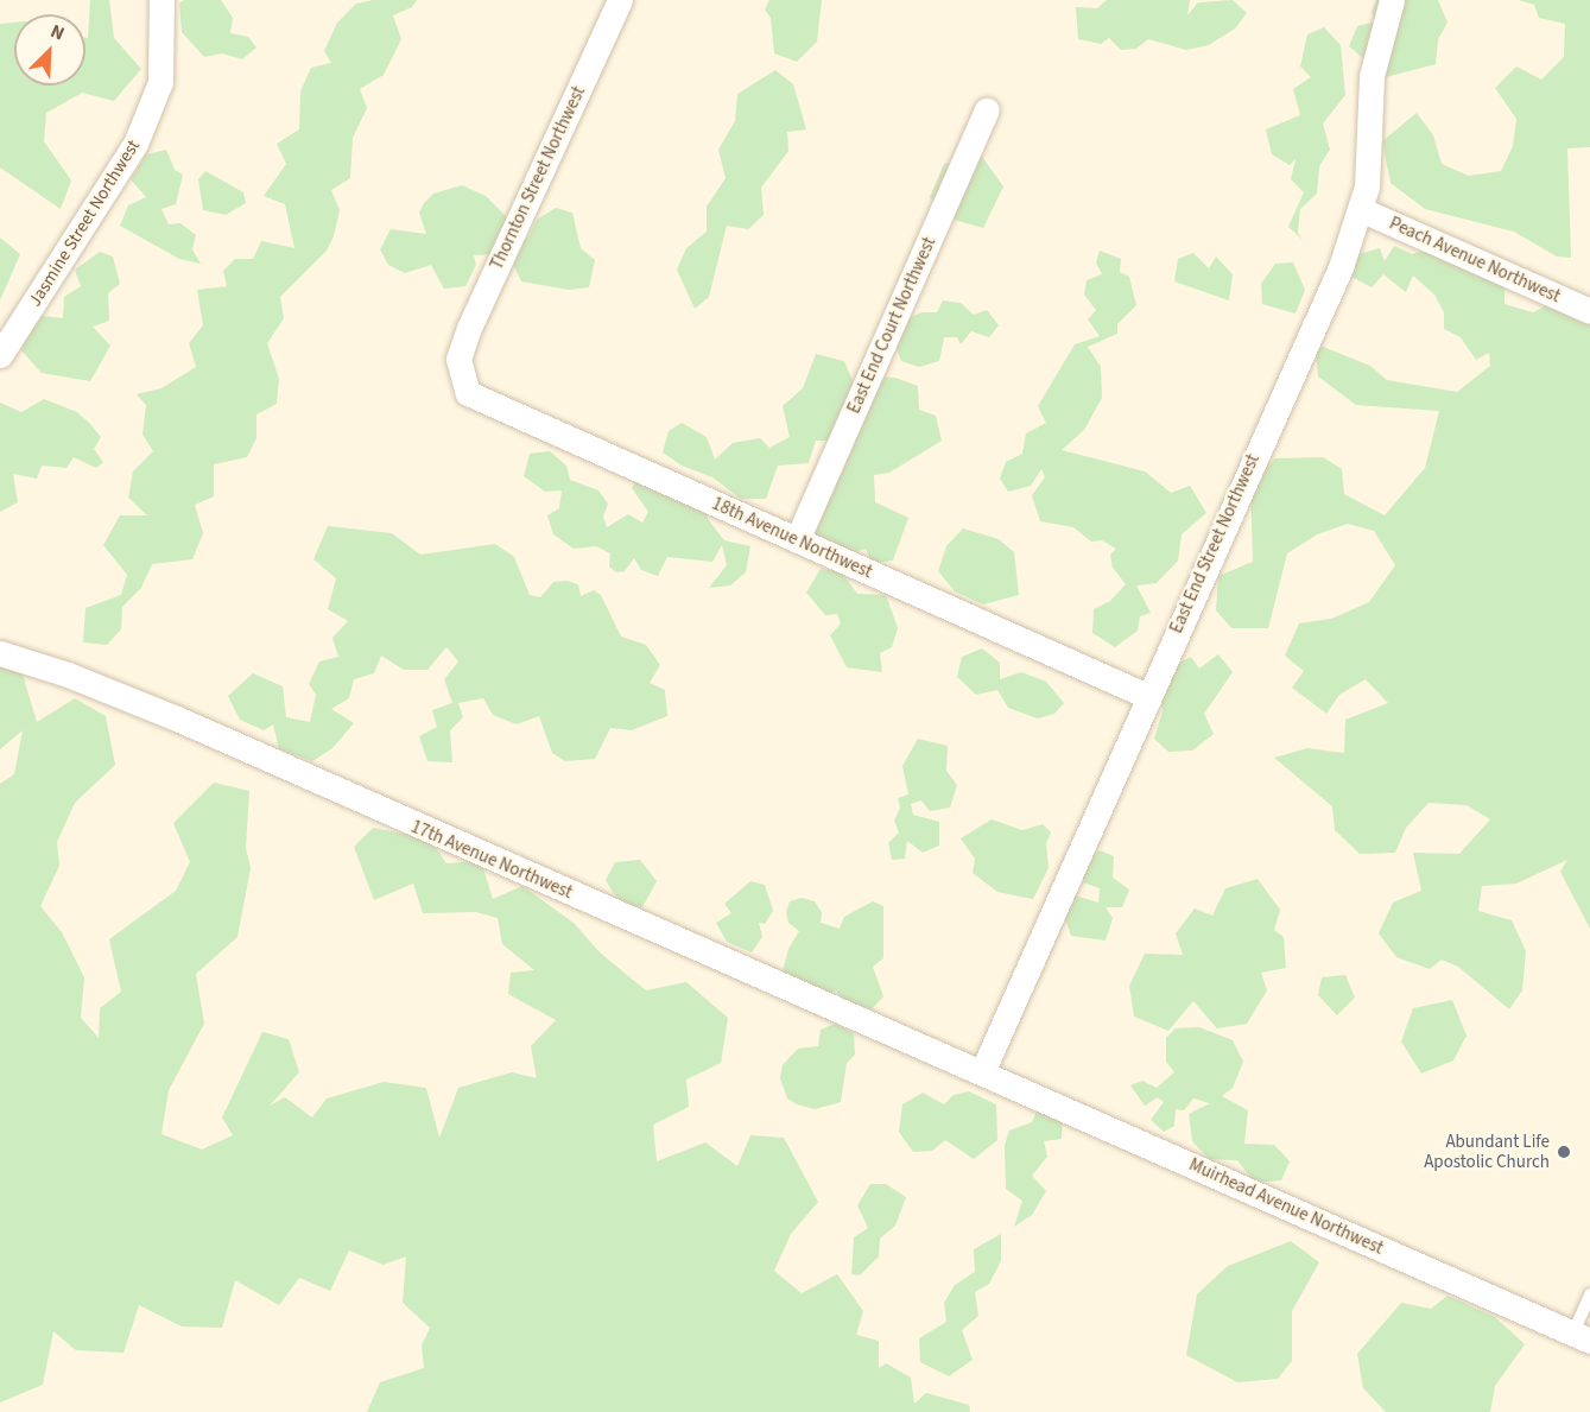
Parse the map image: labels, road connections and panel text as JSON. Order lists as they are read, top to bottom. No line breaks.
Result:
{"streets":{"street":["Thornton Street Northwest","Jasmine Street Northwest","Peach Avenue Northwest","East End Court Northwest","18th Avenue Northwest","East End Street Northwest","17th Avenue Northwest","Muirhead Avenue Northwest"]},"crossings":[["Thornton Street Northwest","18th Avenue Northwest"],["Peach Avenue Northwest","East End Street Northwest"],["East End Court Northwest","18th Avenue Northwest"],["18th Avenue Northwest","East End Street Northwest"],["East End Street Northwest","17th Avenue Northwest"],["East End Street Northwest","Muirhead Avenue Northwest"],["17th Avenue Northwest","Muirhead Avenue Northwest"]],"places":["Abundant Life Apostolic Church"],"north":"top right"}
